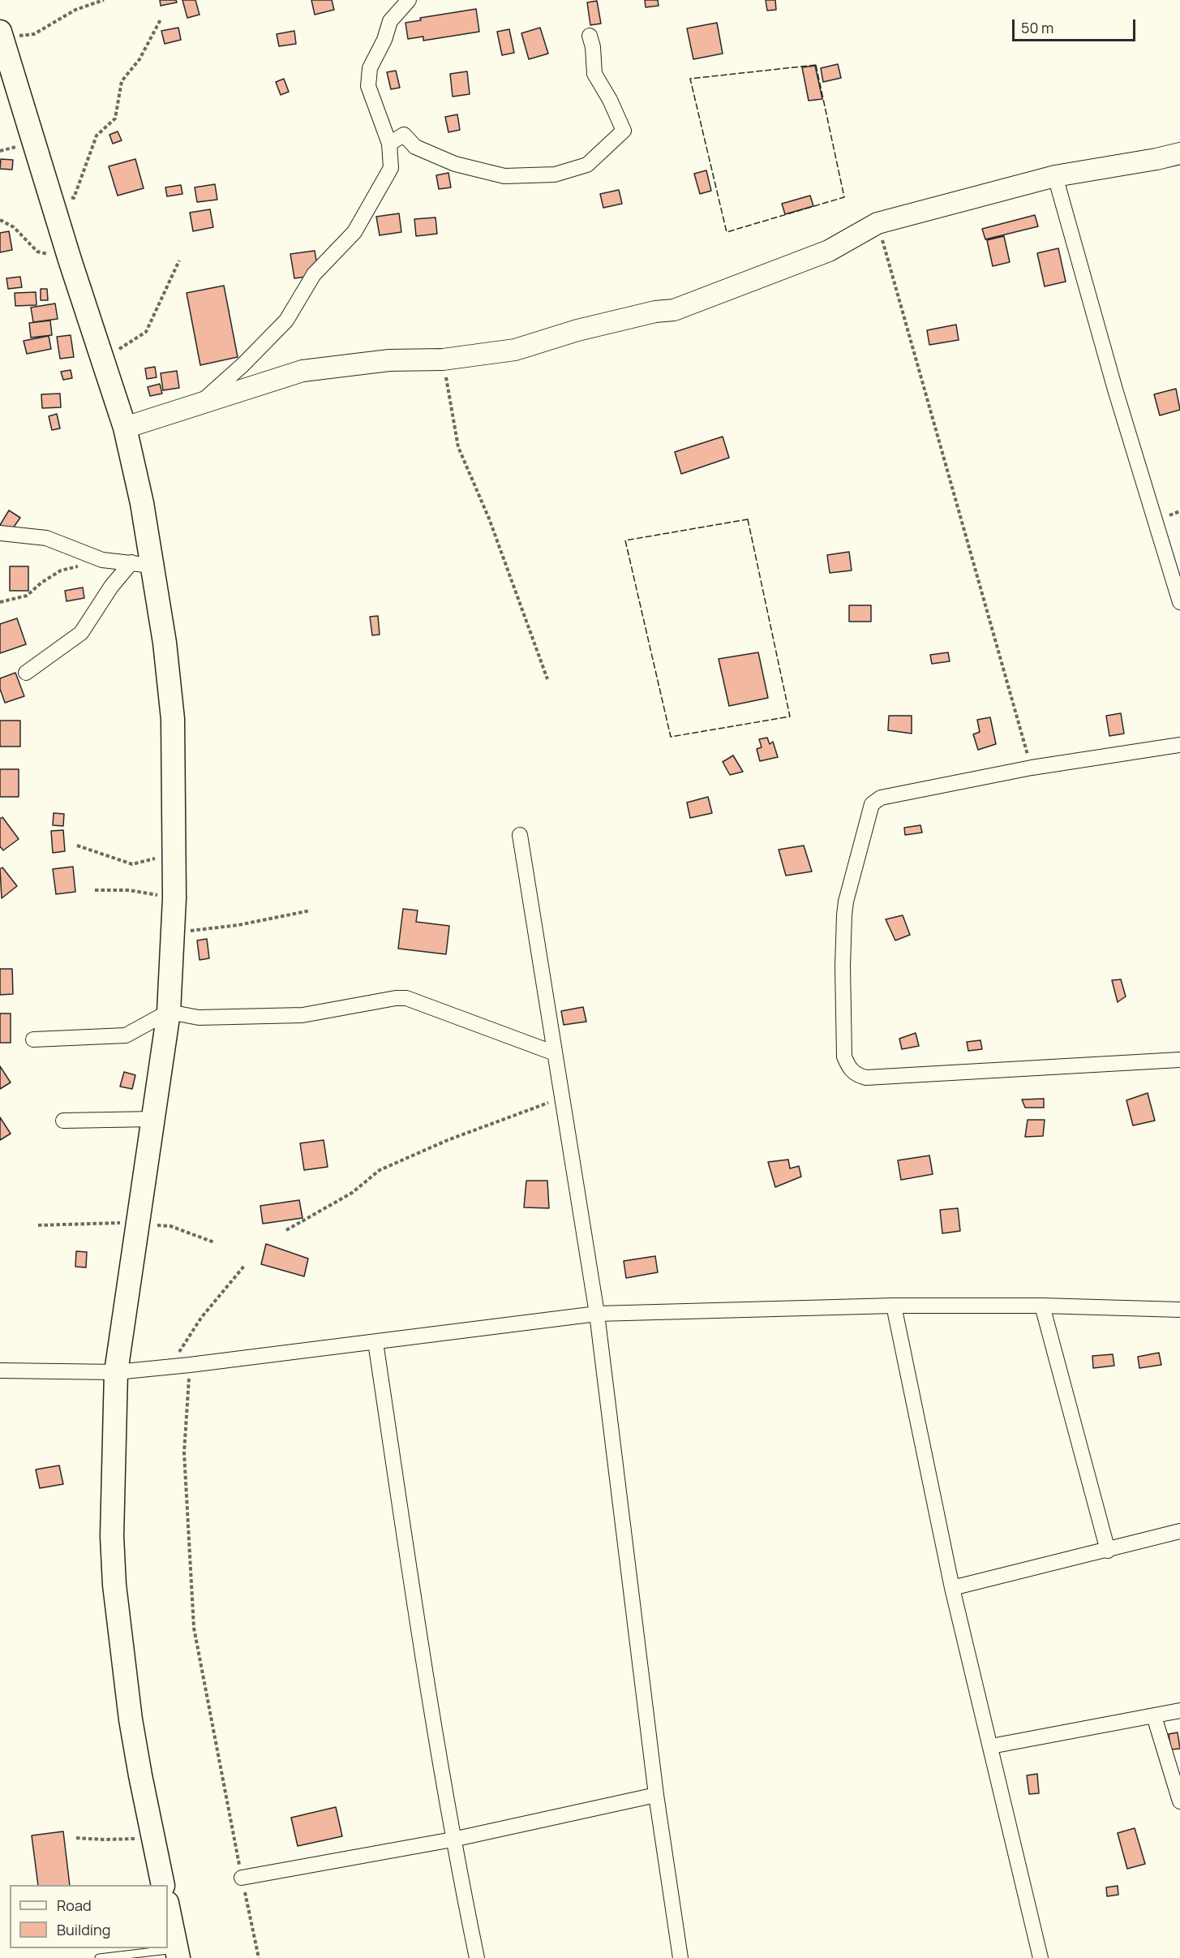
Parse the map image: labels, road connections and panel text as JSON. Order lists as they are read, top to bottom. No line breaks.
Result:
{"legend":["Road","Building"],"scale_bar":"50 m"}
